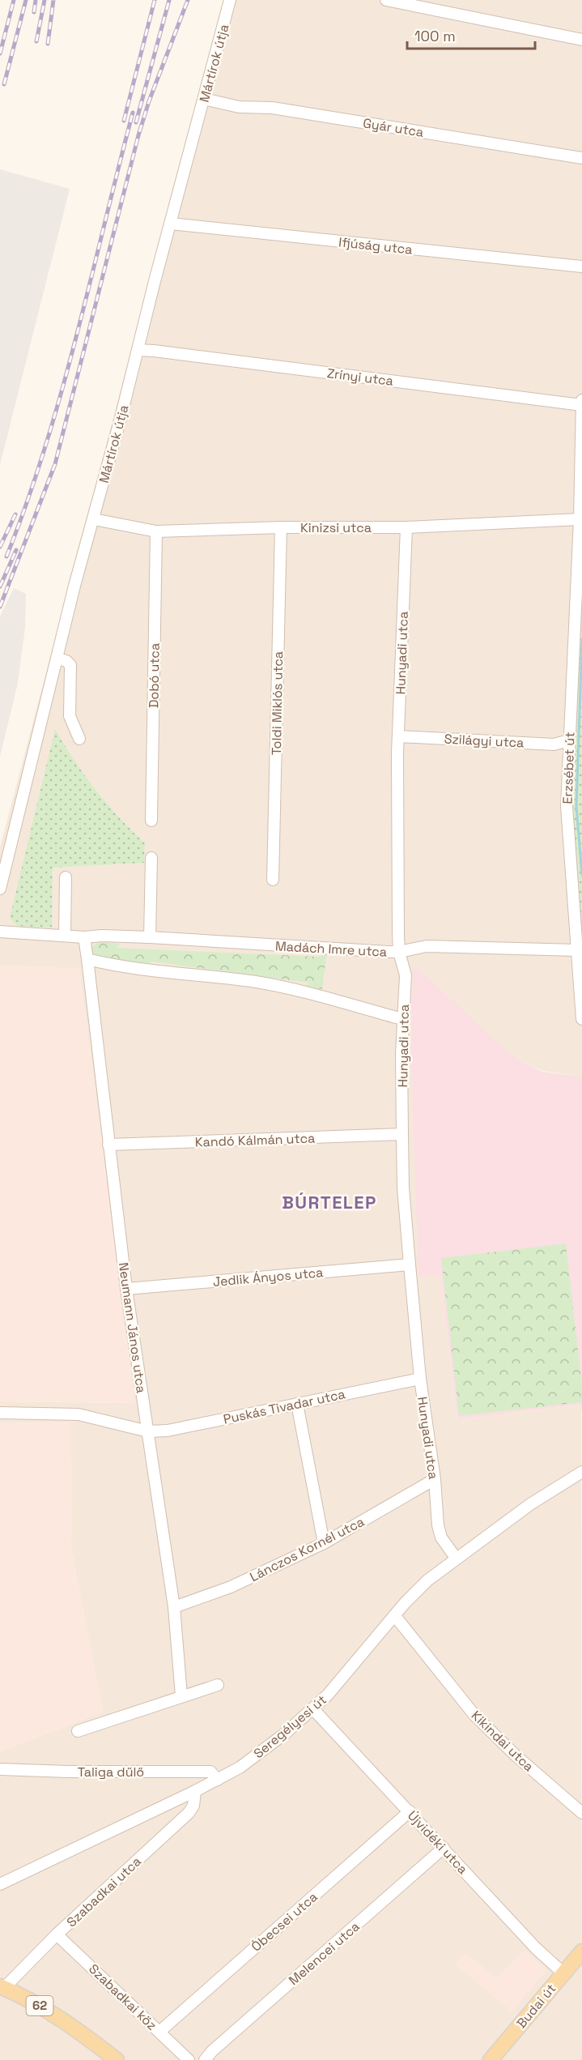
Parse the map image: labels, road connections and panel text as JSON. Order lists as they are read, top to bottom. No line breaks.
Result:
{"streets":{"main road":["62","Budai út"],"street":["Mártírok útja","Gyár utca","Ifjúság utca","Zrínyi utca","Kinizsi utca","Hunyadi utca","Dobó utca","Toldi Miklós utca","Szilágyi utca","Erzsébet út","Madách Imre utca","Kandó Kálmán utca","Jedlik Ányos utca","Neumann János utca","Puskás Tivadar utca","Lánczos Kornél utca","Seregélyesi út","Kikindai utca","Taliga dűlő","Újvidéki utca","Szabadkai utca","Óbecsei utca","Melencei utca","Szabadkai köz"]},"crossings":[["Mártírok útja","Gyár utca"],["Mártírok útja","Ifjúság utca"],["Mártírok útja","Zrínyi utca"],["Mártírok útja","Kinizsi utca"],["Zrínyi utca","Erzsébet út"],["Kinizsi utca","Hunyadi utca"],["Kinizsi utca","Dobó utca"],["Kinizsi utca","Toldi Miklós utca"],["Kinizsi utca","Erzsébet út"],["Hunyadi utca","Szilágyi utca"],["Hunyadi utca","Madách Imre utca"],["Hunyadi utca","Kandó Kálmán utca"],["Hunyadi utca","Jedlik Ányos utca"],["Hunyadi utca","Puskás Tivadar utca"],["Hunyadi utca","Lánczos Kornél utca"],["Hunyadi utca","Seregélyesi út"],["Szilágyi utca","Erzsébet út"],["Erzsébet út","Madách Imre utca"],["Kandó Kálmán utca","Neumann János utca"],["Jedlik Ányos utca","Neumann János utca"],["Neumann János utca","Puskás Tivadar utca"],["Neumann János utca","Lánczos Kornél utca"],["Seregélyesi út","Kikindai utca"],["Seregélyesi út","Taliga dűlő"],["Seregélyesi út","Újvidéki utca"],["Seregélyesi út","Szabadkai utca"],["Újvidéki utca","Óbecsei utca"],["Újvidéki utca","Melencei utca"],["Újvidéki utca","Budai út"],["Szabadkai utca","Szabadkai köz"],["Szabadkai utca","62"],["Óbecsei utca","Szabadkai köz"]],"districts":["BÚRTELEP"],"scale_bar":"100 m"}
